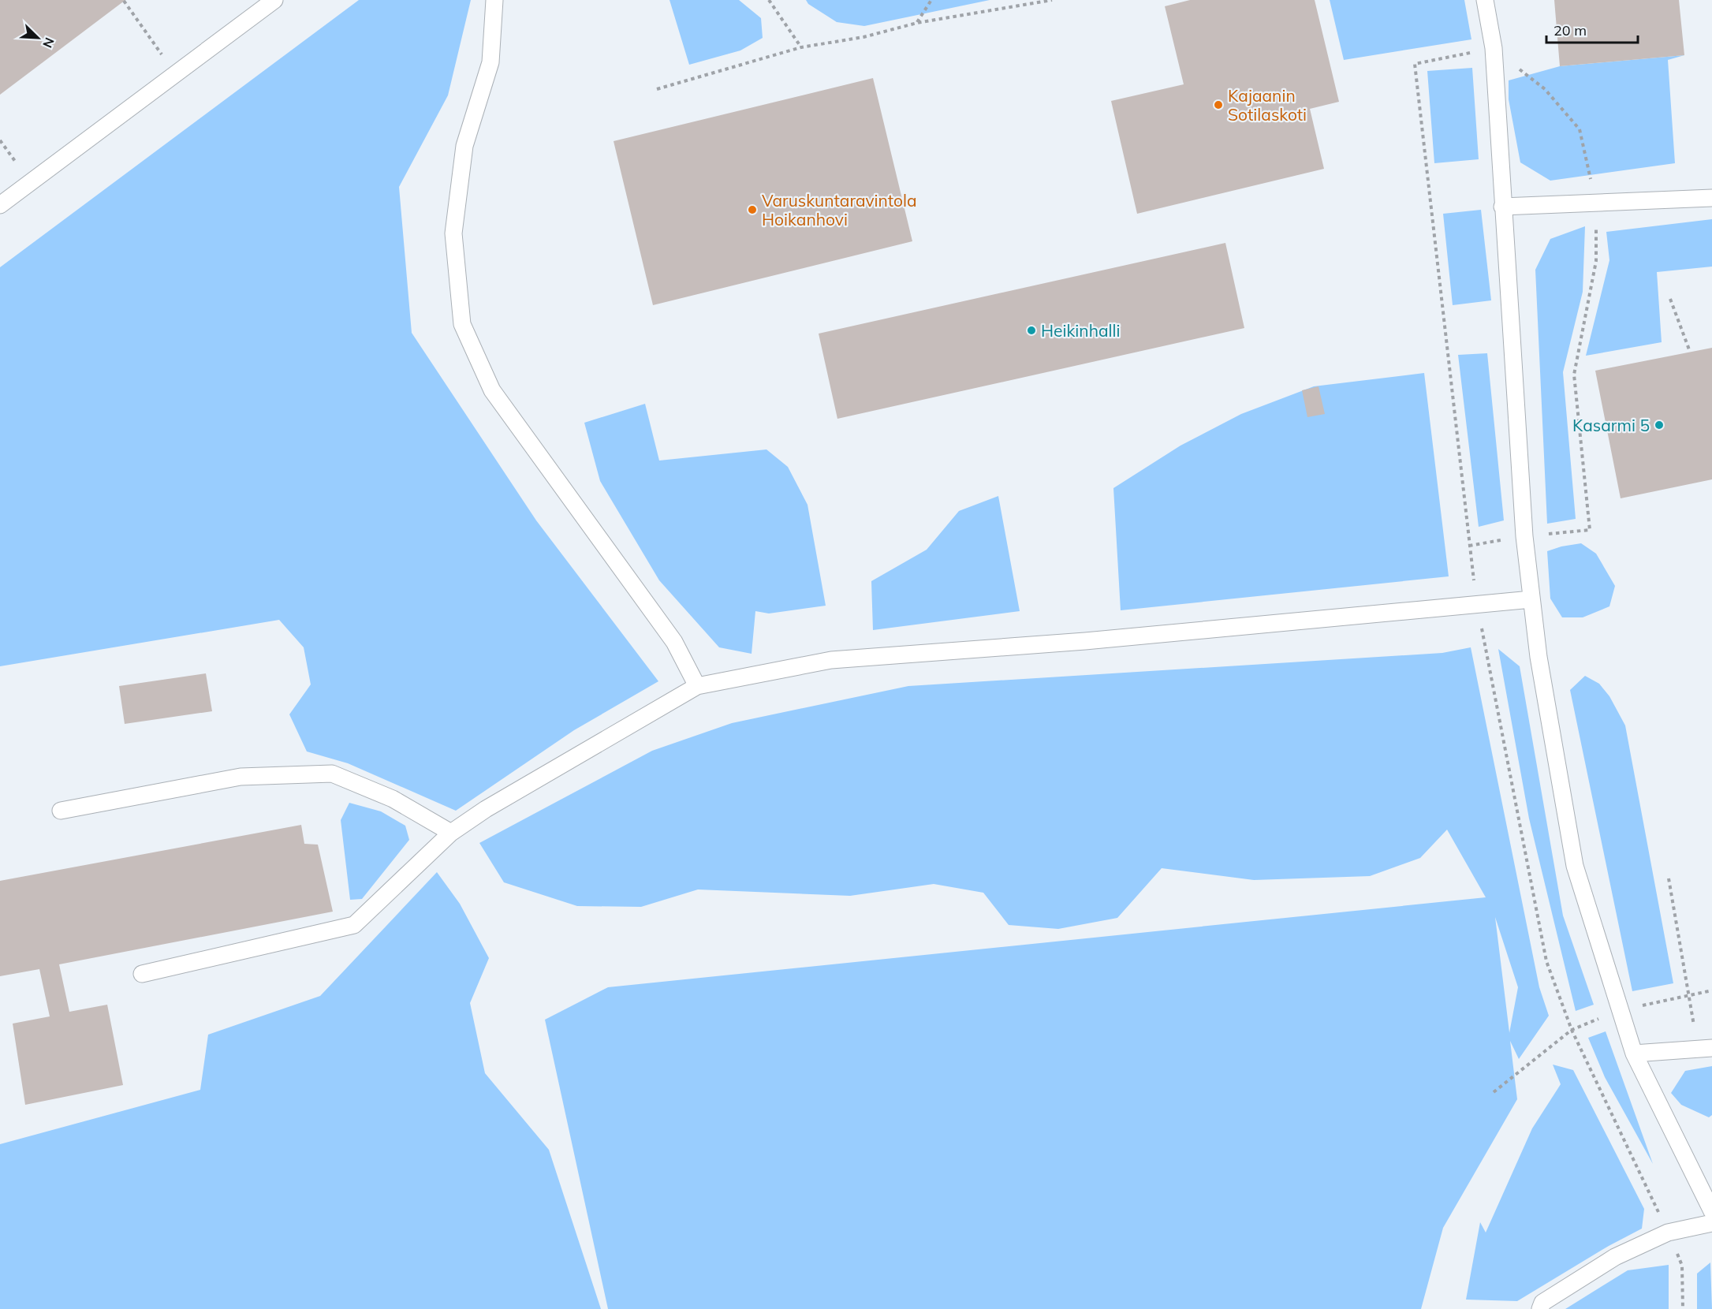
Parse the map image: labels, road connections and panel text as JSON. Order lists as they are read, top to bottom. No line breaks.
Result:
{"places":["Kajaanin Sotilaskoti","Varuskuntaravintola Hoikanhovi","Heikinhalli","Kasarmi 5"],"scale_bar":"20 m","north":"bottom right"}
